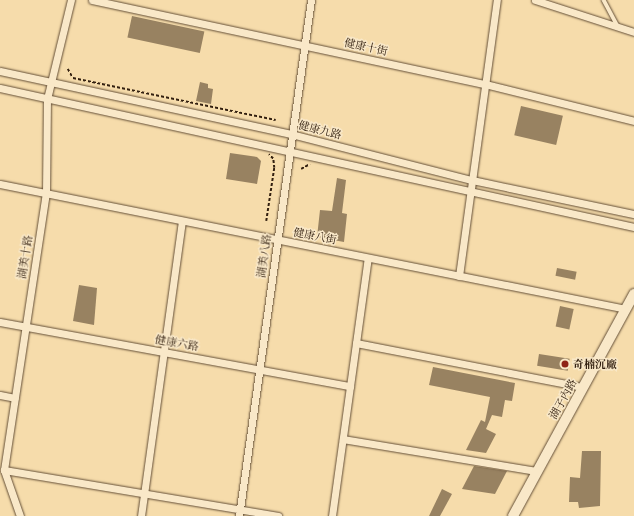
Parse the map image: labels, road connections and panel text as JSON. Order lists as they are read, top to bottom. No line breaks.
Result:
{"streets":{"street":["健康十街","健康九路","健康八街","湖美八路","湖美十路","健康六路","湖子內路"]},"crossings":[["健康十街","湖美八路"],["健康九路","湖美八路"],["健康九路","湖美十路"],["健康八街","湖美八路"],["健康八街","湖美十路"],["健康八街","湖子內路"],["湖美八路","健康六路"],["湖美十路","健康六路"]],"places":["奇楠沉廠"]}
